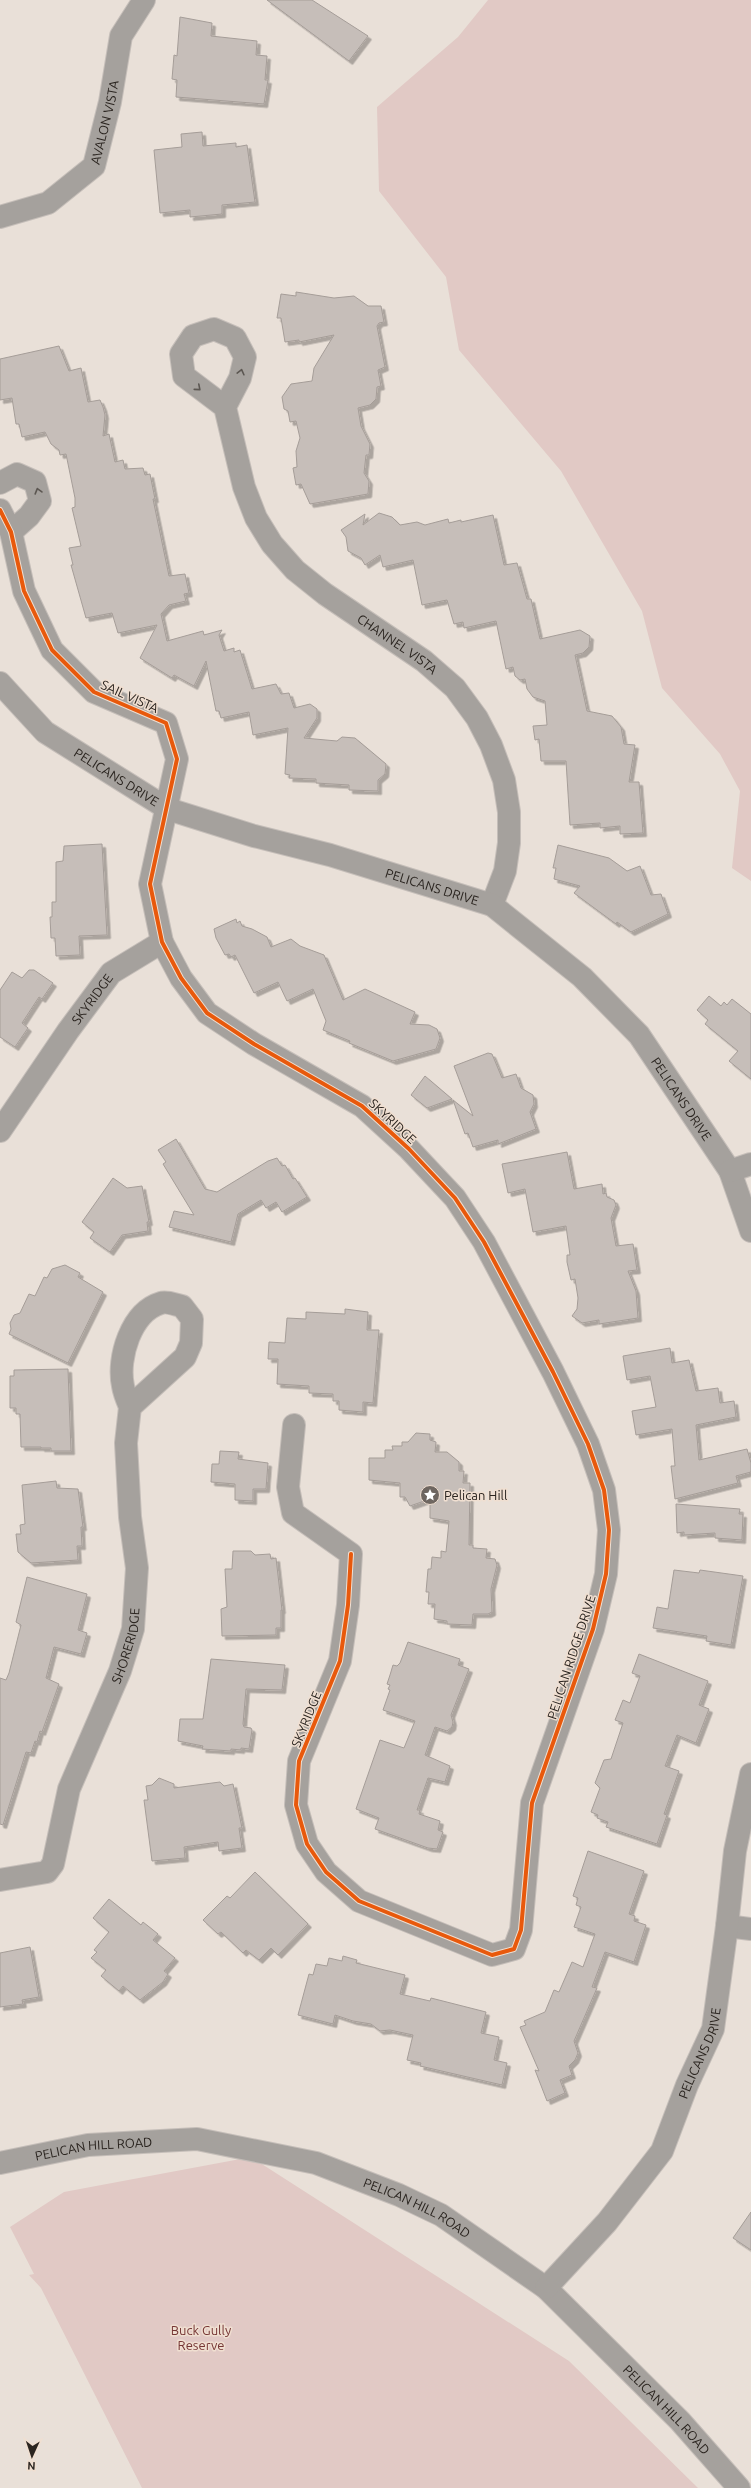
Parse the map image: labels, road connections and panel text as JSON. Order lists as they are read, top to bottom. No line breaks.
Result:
{"streets":{"street":["AVALON VISTA","CHANNEL VISTA","SAIL VISTA","PELICANS DRIVE","SKYRIDGE","SHORERIDGE","PELICAN RIDGE DRIVE","PELICAN HILL ROAD"]},"crossings":[["CHANNEL VISTA","PELICANS DRIVE"],["SAIL VISTA","PELICANS DRIVE"],["SAIL VISTA","SKYRIDGE"],["PELICANS DRIVE","PELICAN HILL ROAD"],["SKYRIDGE","PELICAN RIDGE DRIVE"]],"parks":["Buck Gully Reserve"],"places":{"place":["Pelican Hill"]},"north":"bottom"}
